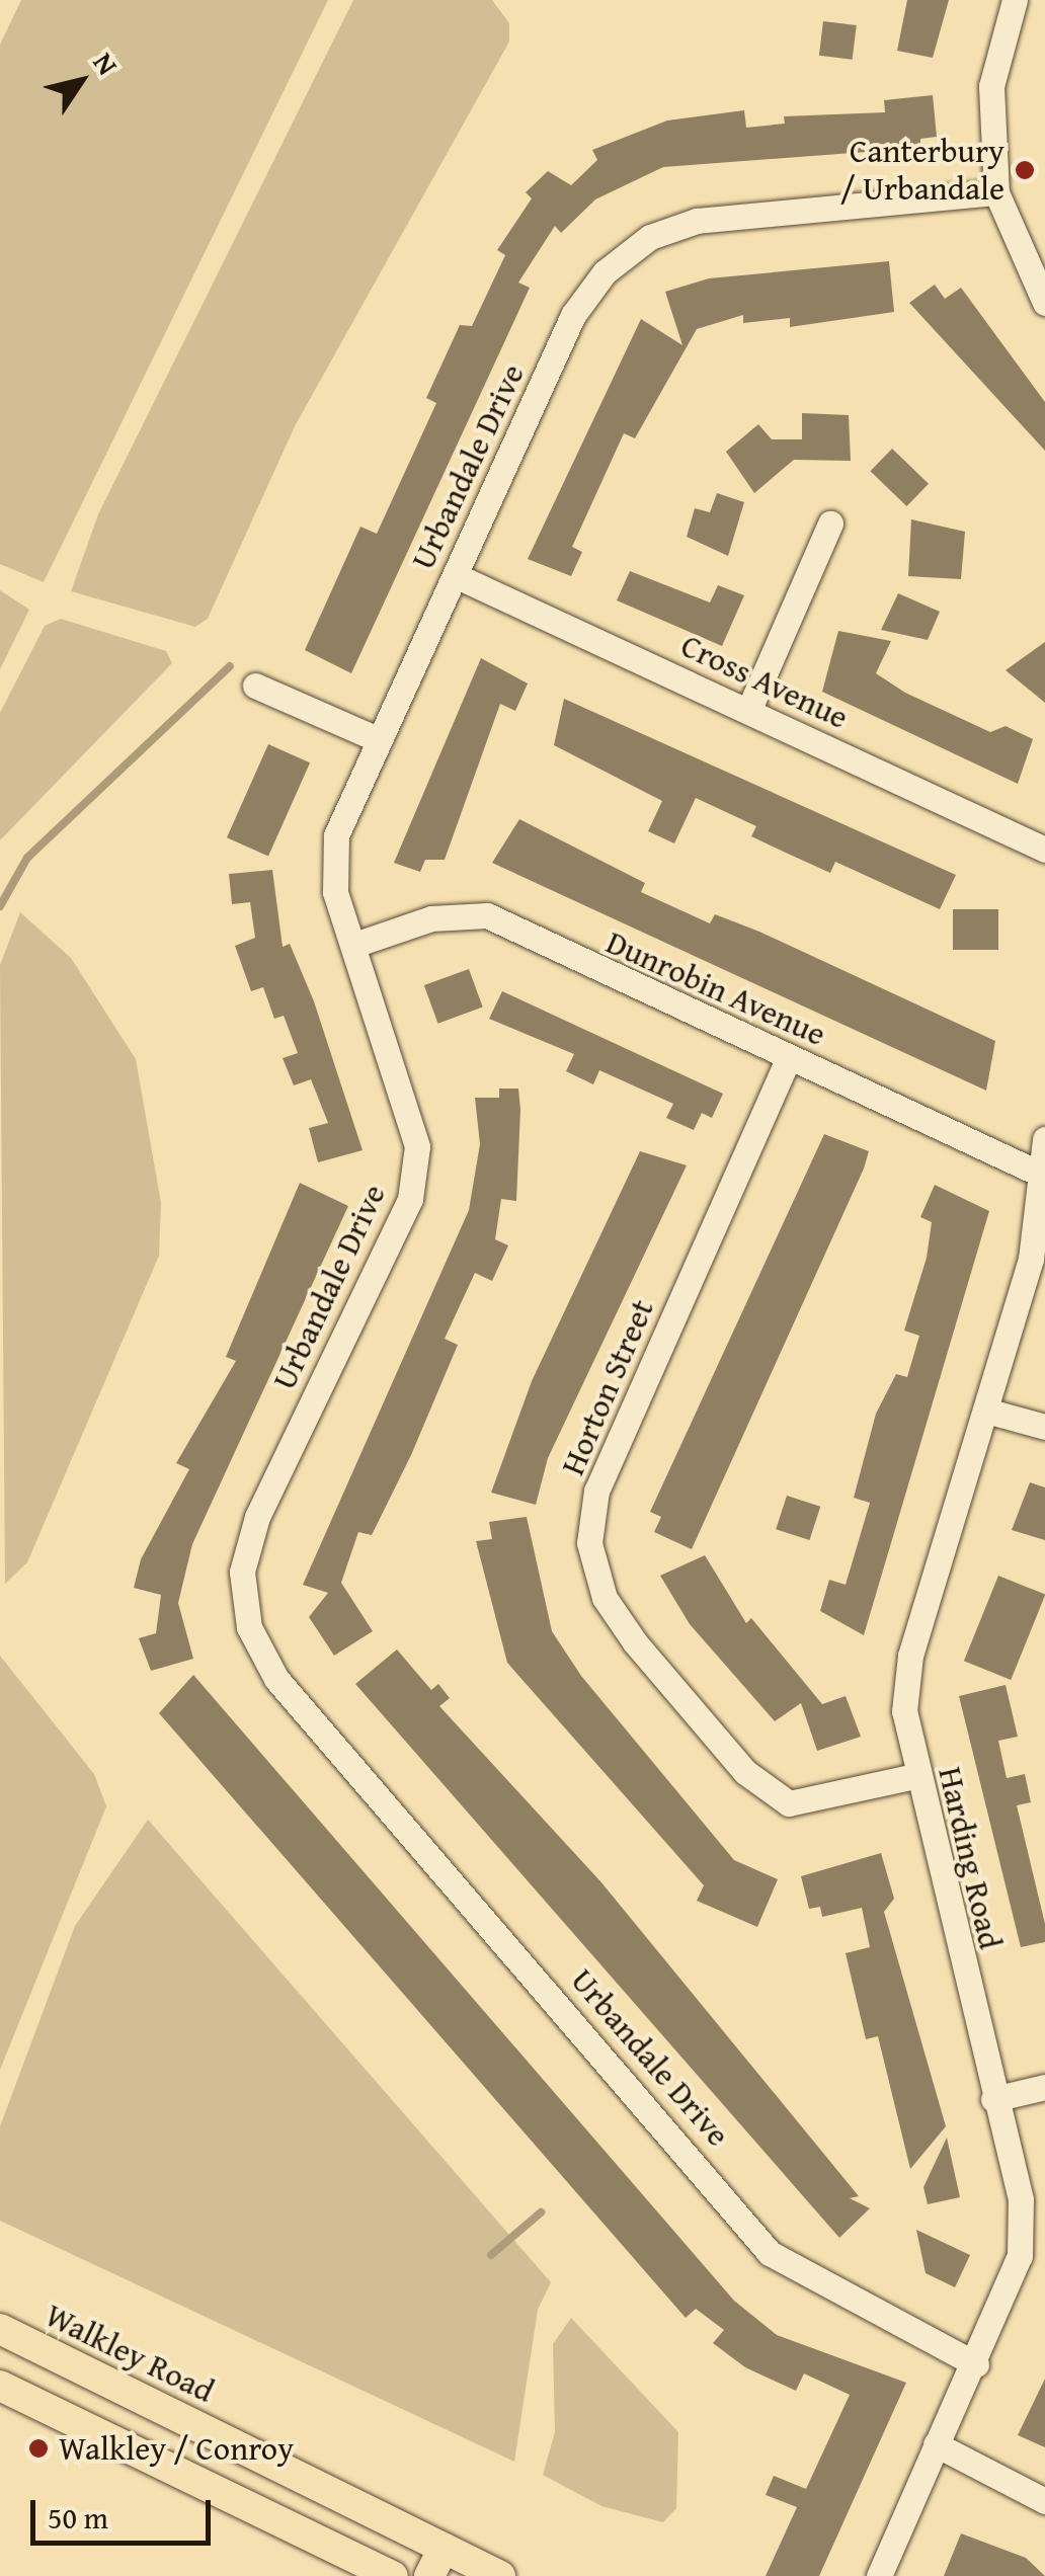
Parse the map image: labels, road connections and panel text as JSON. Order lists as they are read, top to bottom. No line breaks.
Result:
{"streets":{"main road":["Walkley Road"],"street":["Urbandale Drive","Cross Avenue","Dunrobin Avenue","Horton Street","Harding Road"]},"crossings":[["Urbandale Drive","Cross Avenue"],["Urbandale Drive","Dunrobin Avenue"],["Urbandale Drive","Harding Road"],["Dunrobin Avenue","Horton Street"],["Dunrobin Avenue","Harding Road"],["Horton Street","Harding Road"]],"places":["Canterbury / Urbandale","Walkley / Conroy"],"scale_bar":"50 m","north":"top right"}
